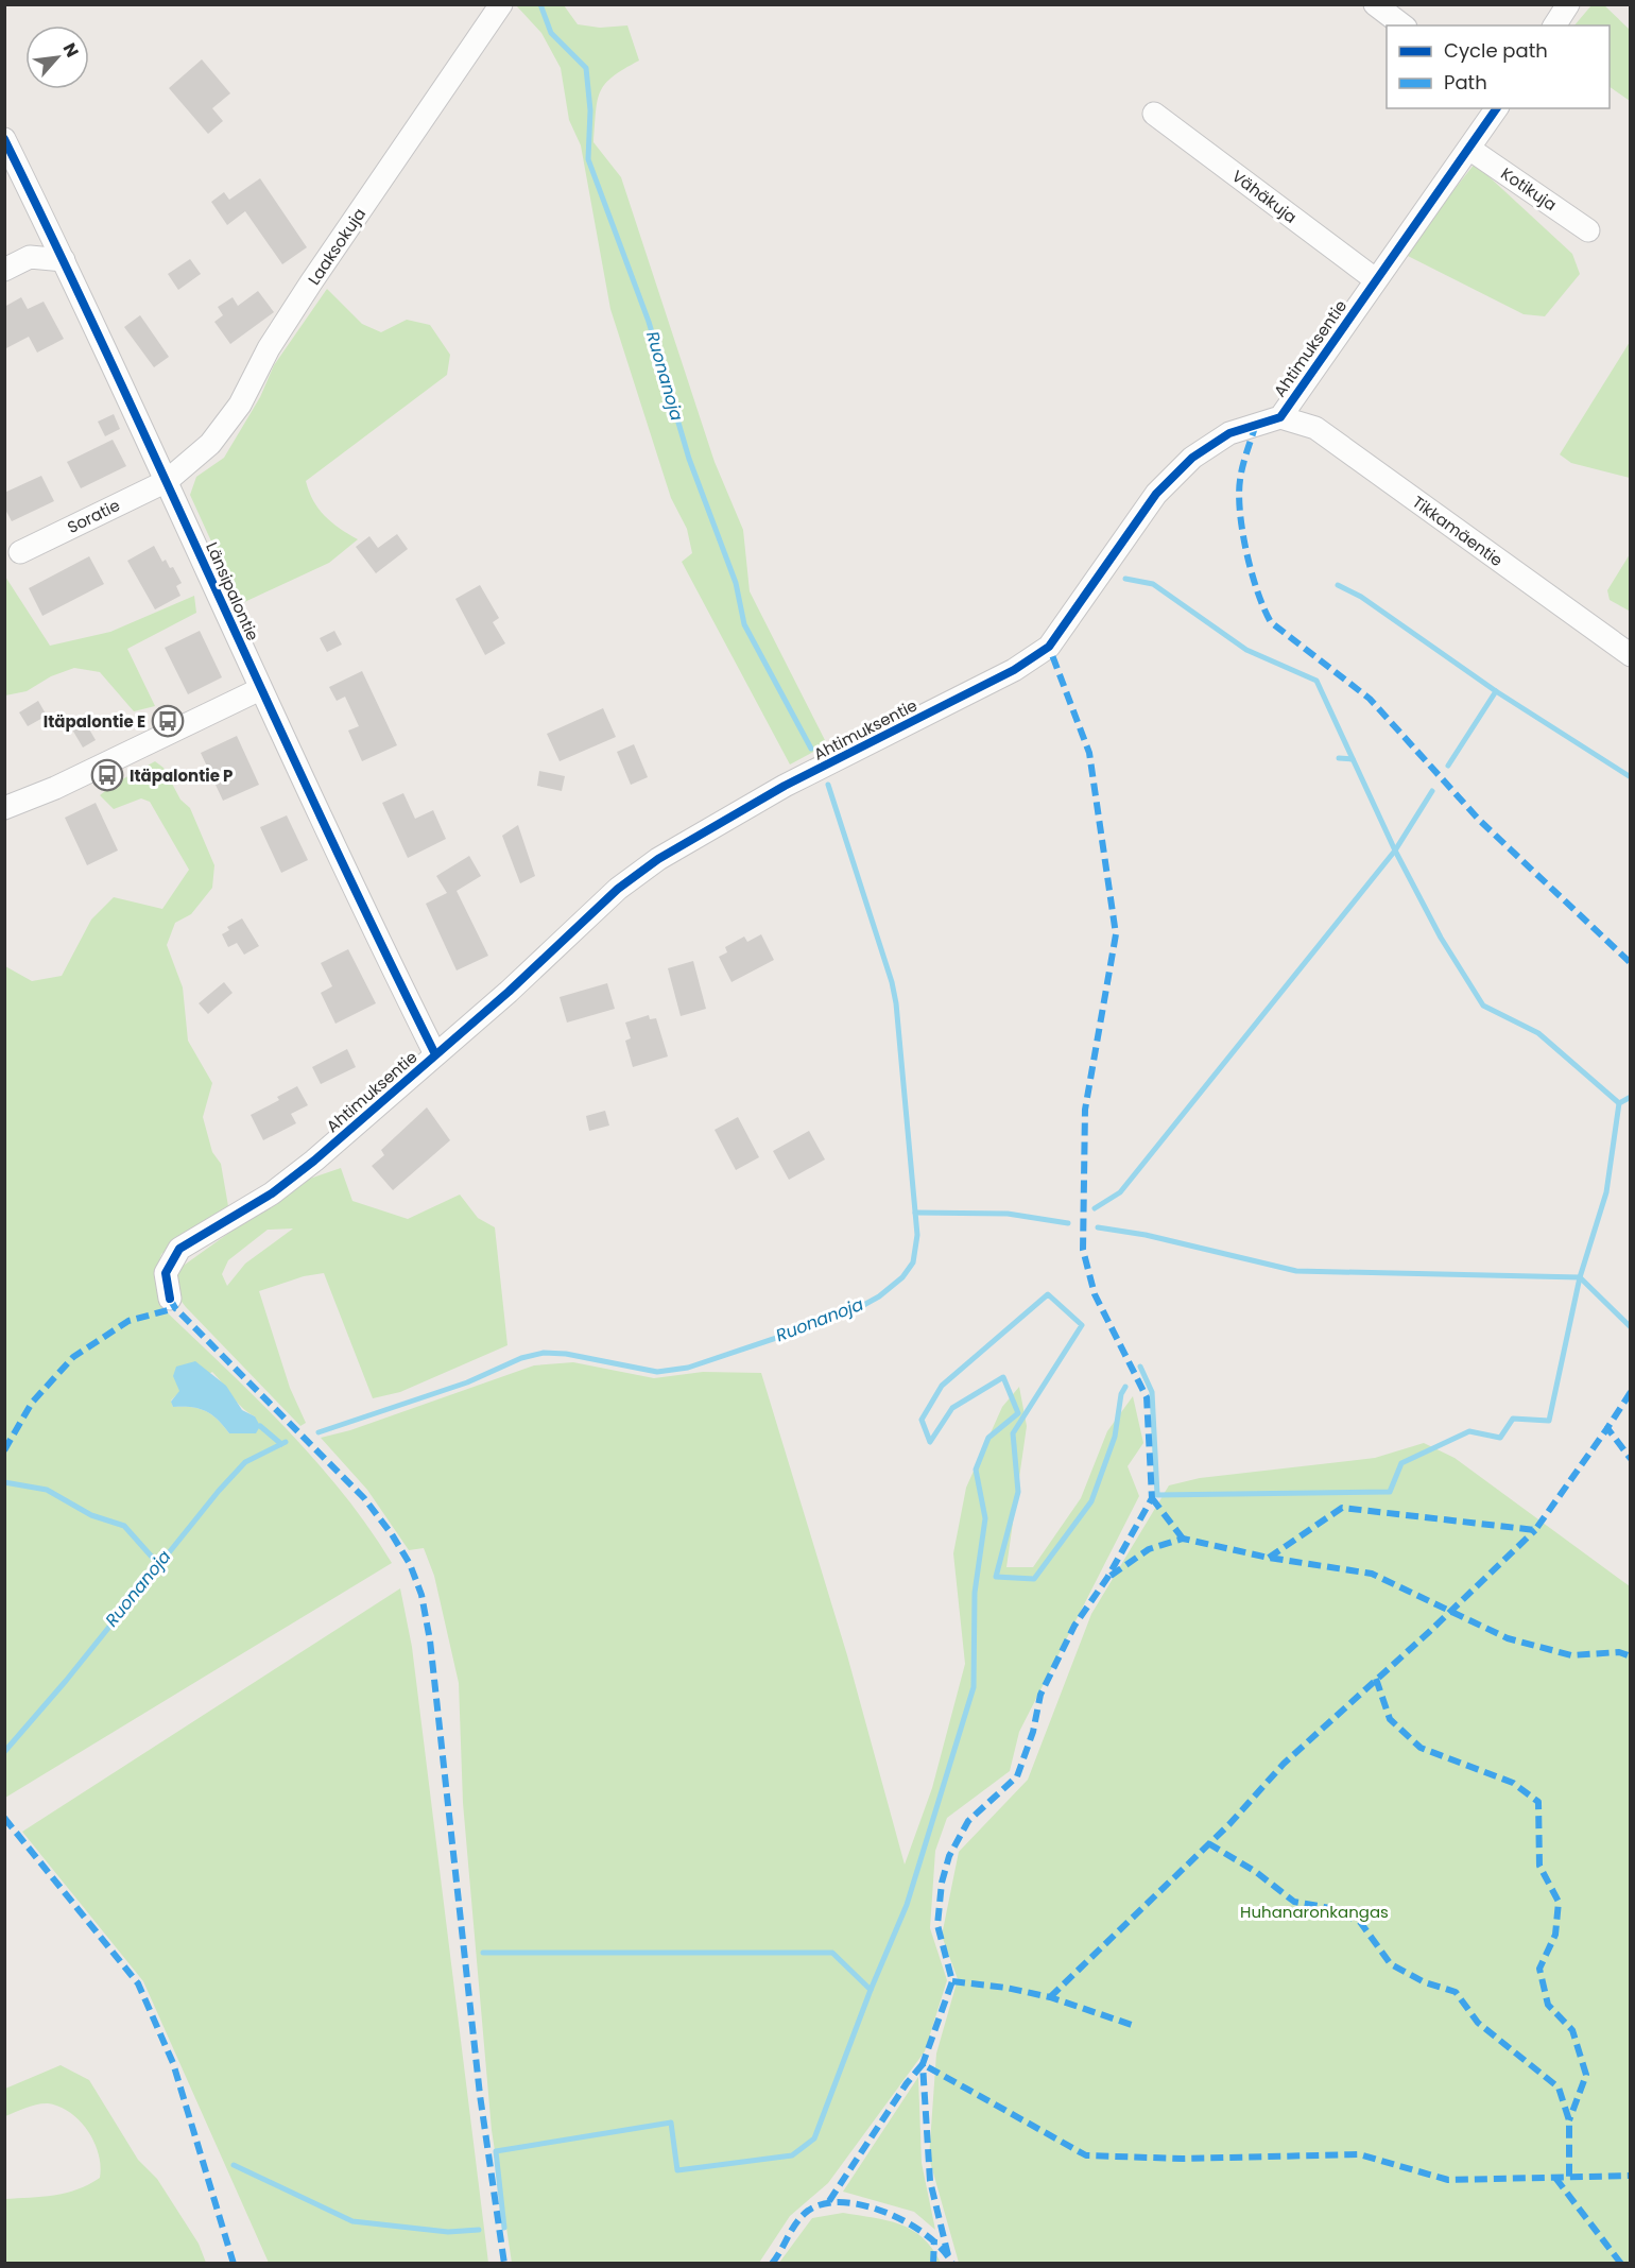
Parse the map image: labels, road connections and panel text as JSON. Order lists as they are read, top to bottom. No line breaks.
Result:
{"streets":{"street":["Kotikuja","Vähäkuja","Laaksokuja","Ahtimuksentie","Soratie","Tikkamäentie","Länsipalontie"]},"crossings":[["Kotikuja","Ahtimuksentie"],["Vähäkuja","Ahtimuksentie"],["Laaksokuja","Soratie"],["Laaksokuja","Länsipalontie"],["Ahtimuksentie","Tikkamäentie"],["Ahtimuksentie","Länsipalontie"],["Soratie","Länsipalontie"]],"water":["Ruonanoja"],"parks":["Huhanaronkangas"],"places":{"bus stop":["Itäpalontie E","Itäpalontie P"]},"legend":["Cycle path","Path"],"north":"top right"}
